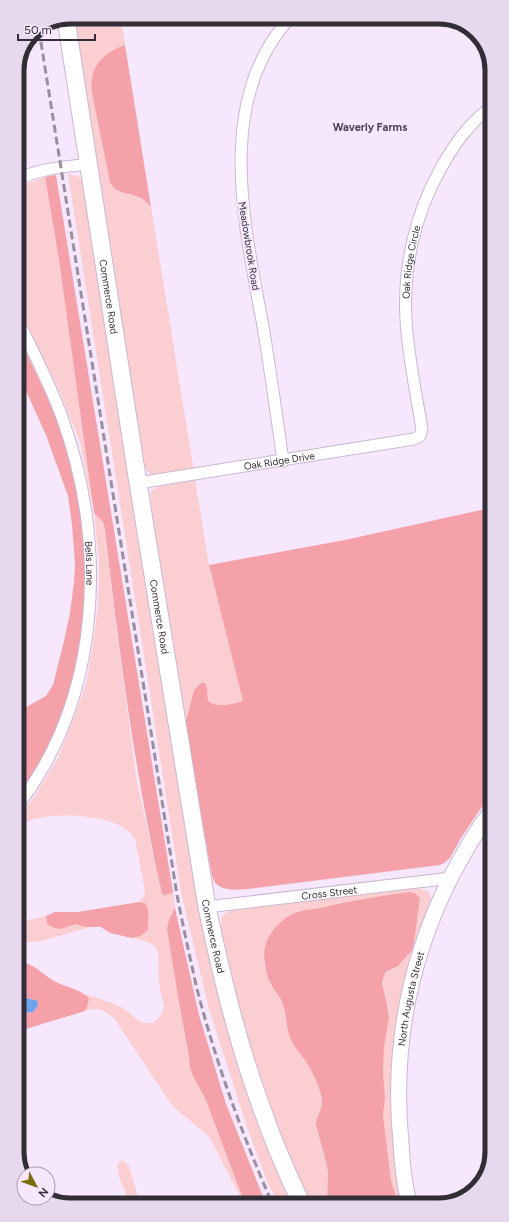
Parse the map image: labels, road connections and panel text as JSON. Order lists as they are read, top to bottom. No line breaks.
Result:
{"streets":{"main road":["Commerce Road","North Augusta Street"],"street":["Meadowbrook Road","Oak Ridge Circle","Oak Ridge Drive","Bells Lane","Cross Street"]},"crossings":[["Meadowbrook Road","Oak Ridge Drive"],["Oak Ridge Circle","Oak Ridge Drive"],["Commerce Road","Oak Ridge Drive"],["Commerce Road","Cross Street"],["Cross Street","North Augusta Street"]],"districts":["Waverly Farms"],"scale_bar":"50 m","north":"bottom right"}
